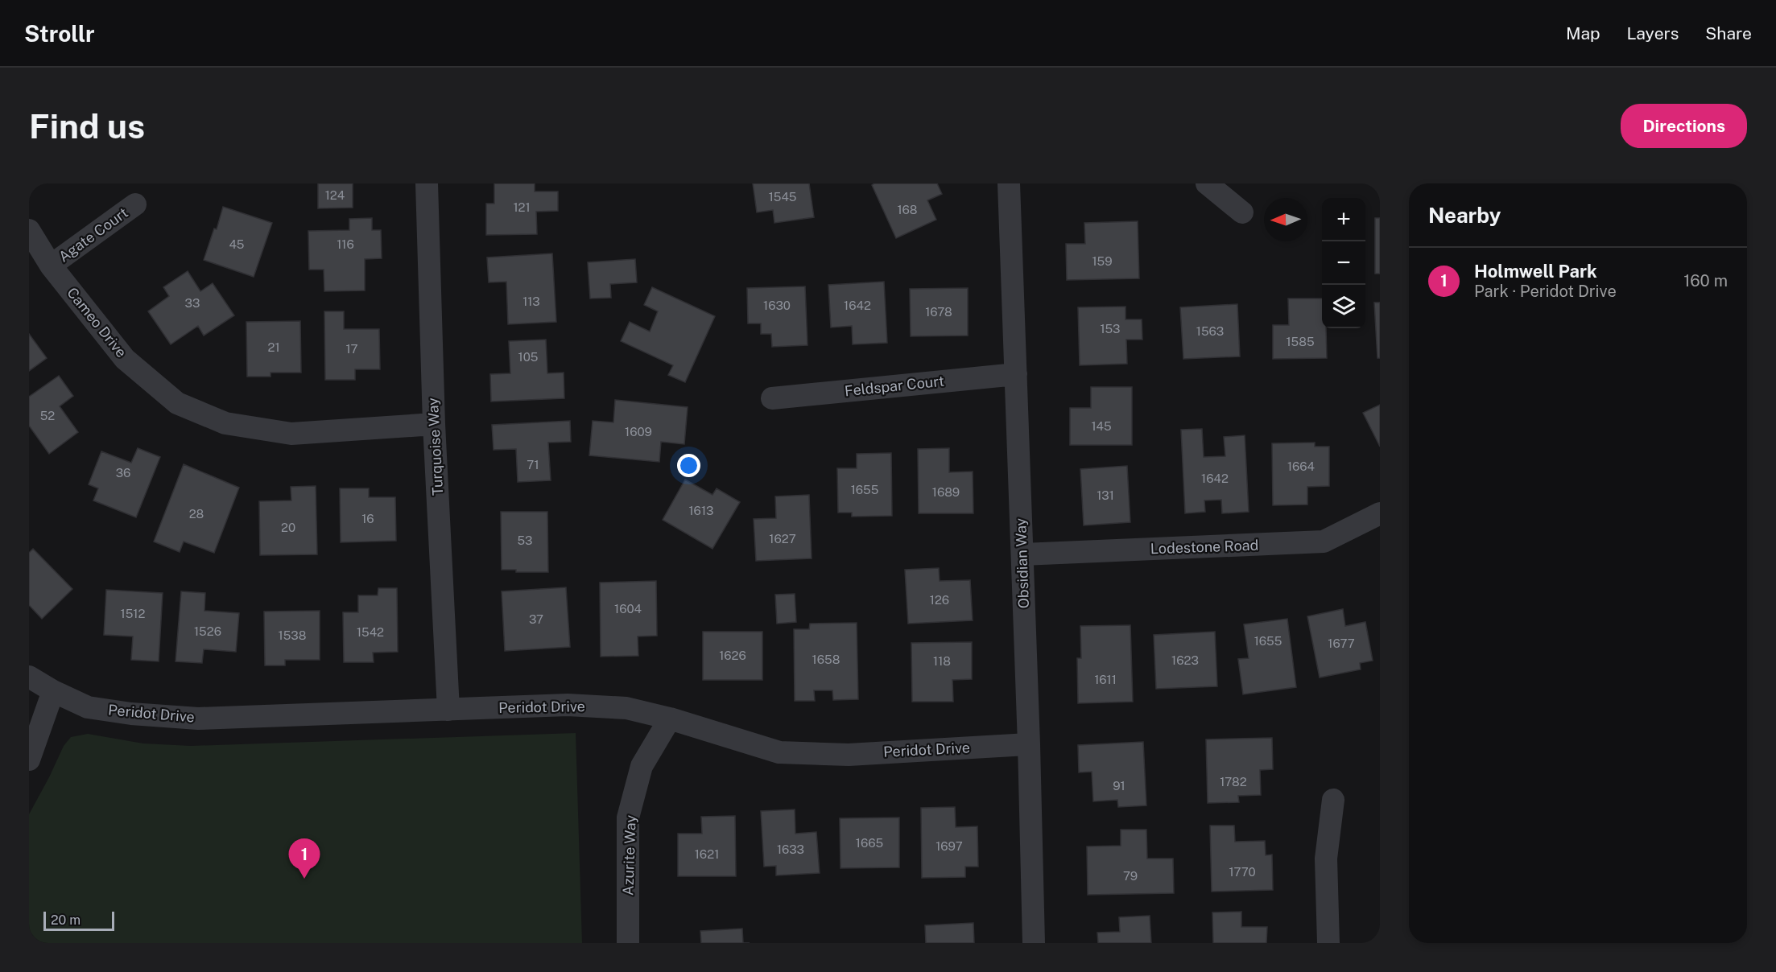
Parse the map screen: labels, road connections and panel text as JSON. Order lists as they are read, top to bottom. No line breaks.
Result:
{"streets":{"street":["Agate Court","Cameo Drive","Feldspar Court","Turquoise Way","Lodestone Road","Obsidian Way","Peridot Drive","Azurite Way"]},"crossings":[["Agate Court","Cameo Drive"],["Cameo Drive","Turquoise Way"],["Feldspar Court","Obsidian Way"],["Turquoise Way","Peridot Drive"],["Lodestone Road","Obsidian Way"],["Obsidian Way","Peridot Drive"],["Peridot Drive","Azurite Way"]],"house_numbers":["124","1545","121","168","45","116","159","113","33","1630","1642","1678","153","1563","1585","21","17","105","52","145","1609","71","1664","36","1642","1655","1689","131","1613","28","16","20","1627","53","126","1604","1512","37","1526","1542","1538","1655","1677","1626","1658","1623","118","1611","1782","91","1665","1697","1633","1621","1770","79"],"scale_bar":"20 m","north":"left","page":{"header":"Strollr","nav":["Map","Layers","Share"],"buttons":"Directions","title":"Find us","heading":"Nearby","map_buttons":["+","−"],"list":[{"mark":"1","name":"Holmwell Park","note":"Park · Peridot Drive","value":"160 m"}],"pins":"1","scale":"20 m"}}
